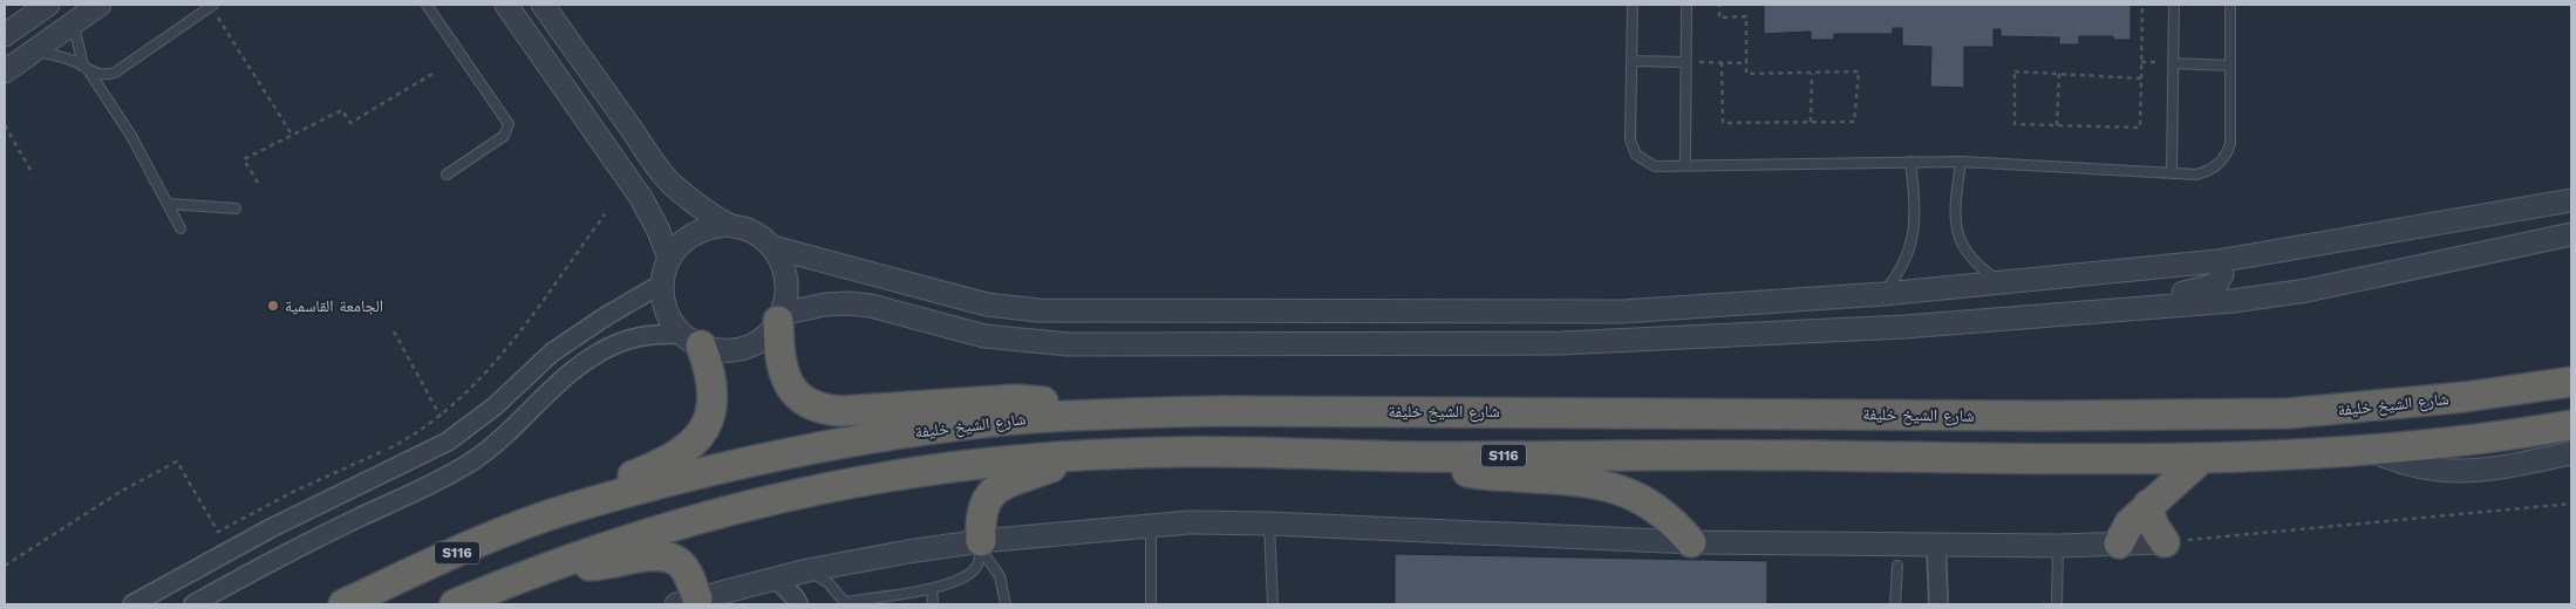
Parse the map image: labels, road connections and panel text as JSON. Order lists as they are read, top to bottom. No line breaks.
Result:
{"streets":{"highway":["شارع الشيخ خليفة","S116"]},"places":["الجامعة القاسمية"]}
